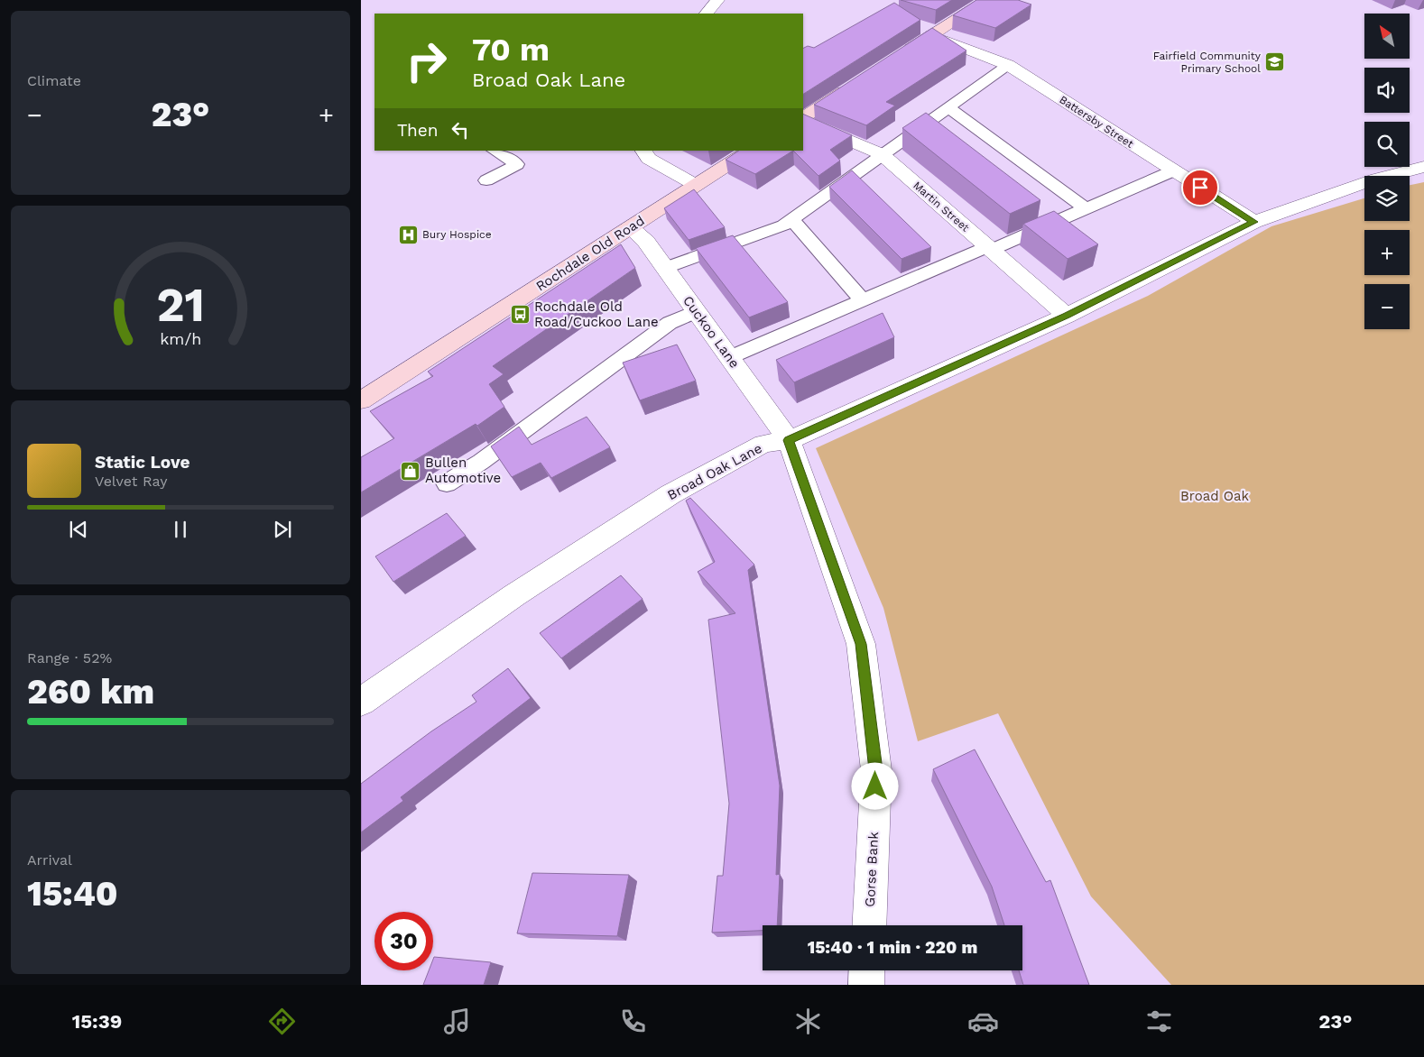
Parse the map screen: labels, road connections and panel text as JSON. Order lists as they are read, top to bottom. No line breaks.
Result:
{"streets":{"main road":["Rochdale Old Road"],"street":["Battersby Street","Martin Street","Cuckoo Lane","Broad Oak Lane","Gorse Bank"]},"crossings":[["Battersby Street","Broad Oak Lane"],["Martin Street","Broad Oak Lane"],["Rochdale Old Road","Cuckoo Lane"],["Cuckoo Lane","Broad Oak Lane"],["Cuckoo Lane","Gorse Bank"],["Broad Oak Lane","Gorse Bank"]],"parks":["Broad Oak"],"places":{"school or university":["Fairfield Community Primary School"],"hospital":["Bury Hospice"],"bus stop":["Rochdale Old Road/Cuckoo Lane"],"shop":["Bullen Automotive"]},"north":"top left","page":{"tile":["Climate",["Range · 52%","260 km"],["Arrival","15:40"]],"map_buttons":["+","−"],"turn":["70 m","Broad Oak Lane"],"heat":["−","23°","+"],"then":"Then","song":["Static Love","Velvet Ray"],"limit":"30","trip":"15:40 · 1 min · 220 m","tabs":["15:39","23°"],"gauge":["21","km/h"]}}
